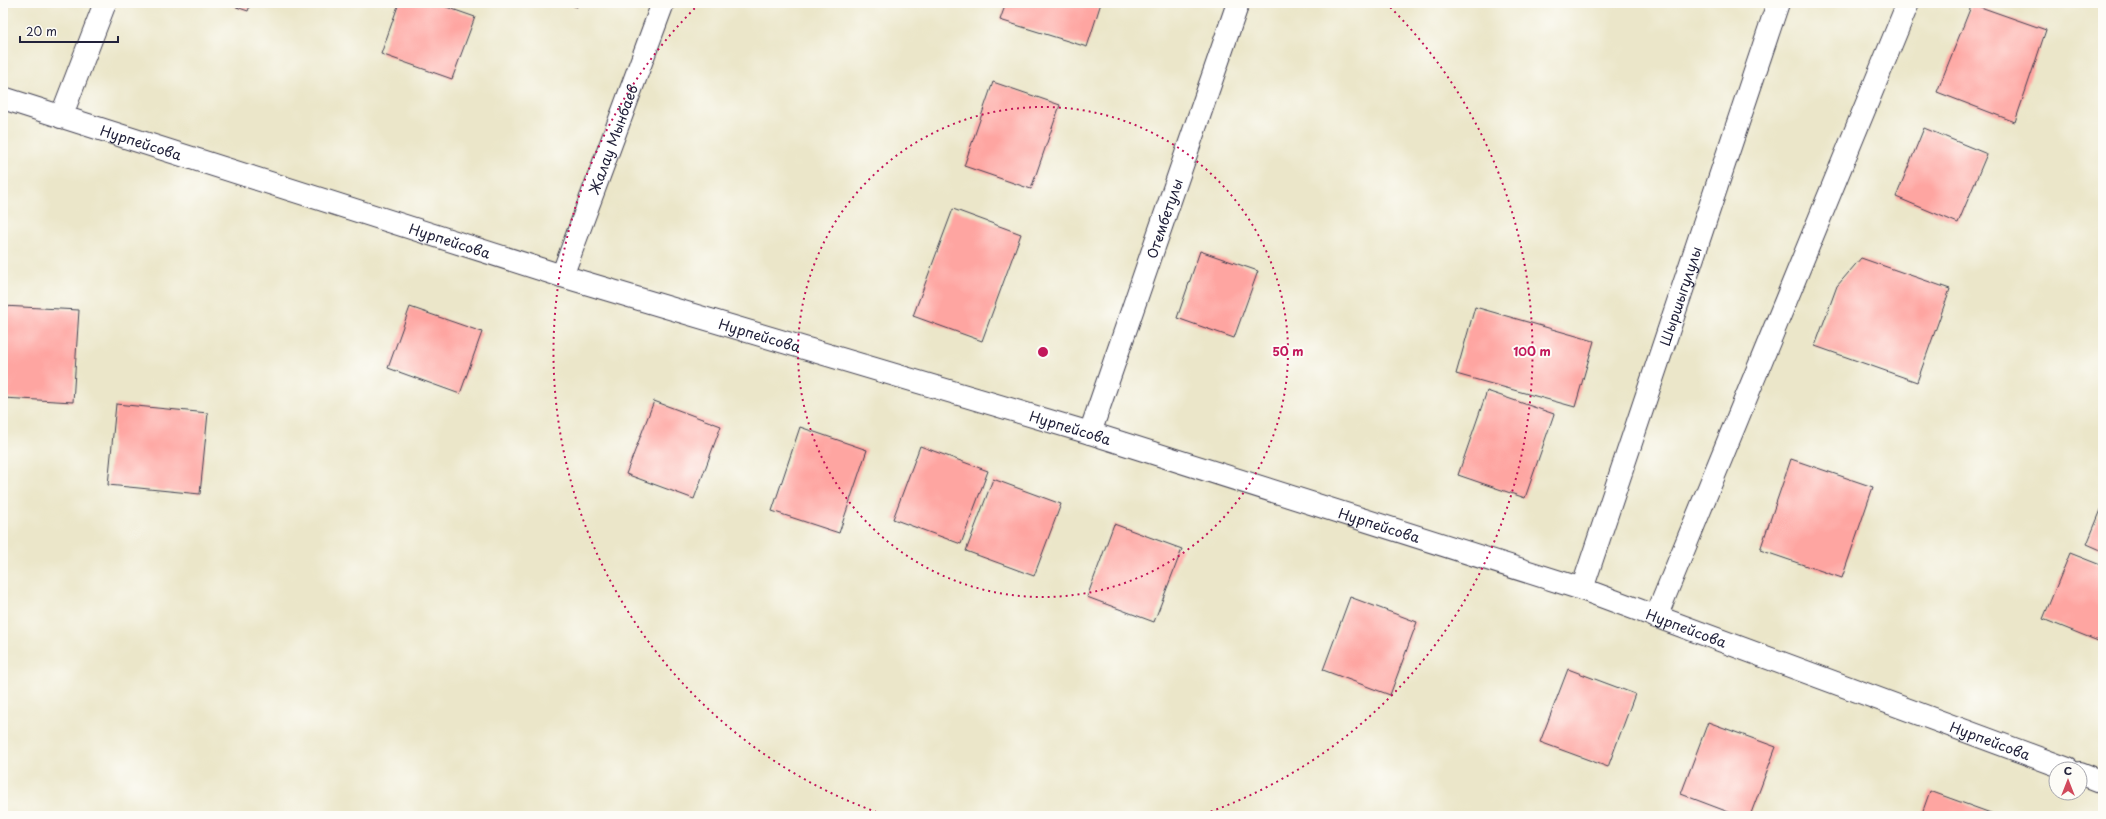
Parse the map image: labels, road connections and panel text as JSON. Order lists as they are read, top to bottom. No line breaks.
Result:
{"streets":{"street":["Жалау Мынбаев","Нурпейсова","Отембетулы","Шыршыгулулы"]},"crossings":[["Жалау Мынбаев","Нурпейсова"],["Нурпейсова","Отембетулы"],["Нурпейсова","Шыршыгулулы"]],"scale_bar":"20 m","north":"top","rings":["50 m","100 m"]}
